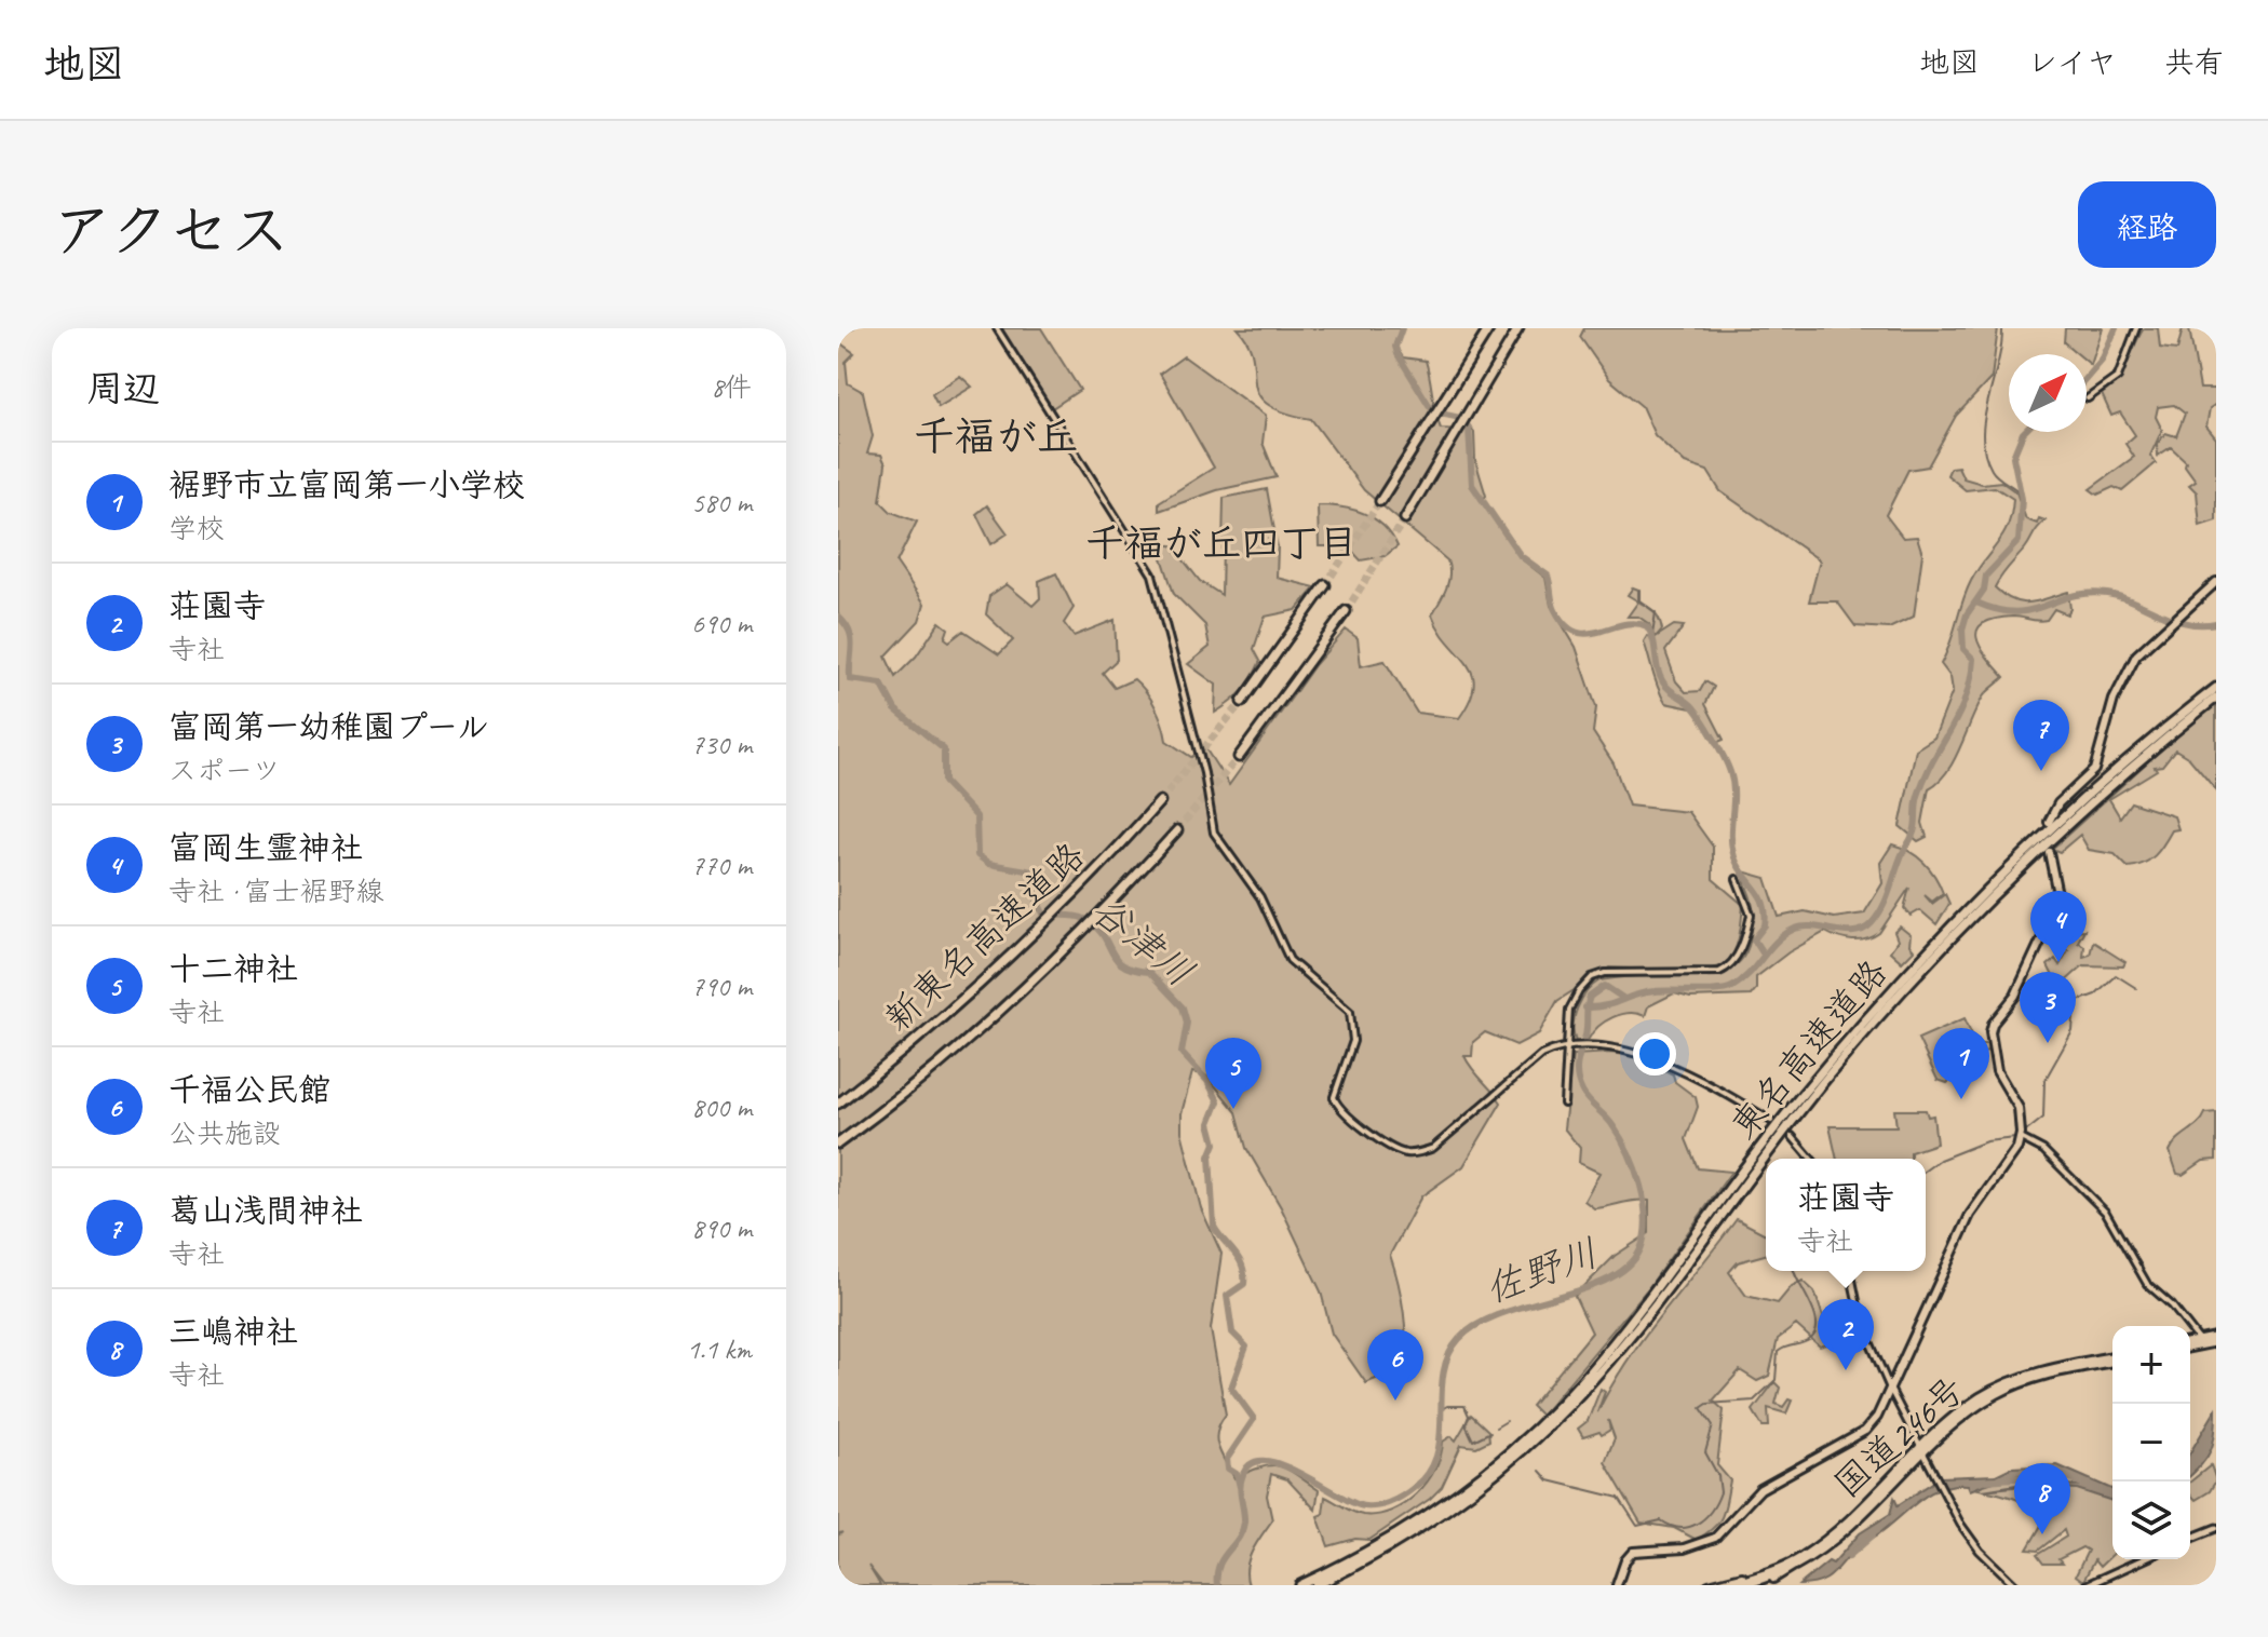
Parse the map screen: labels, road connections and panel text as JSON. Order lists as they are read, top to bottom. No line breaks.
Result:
{"streets":{"highway":["新東名高速道路","東名高速道路"],"main road":["国道246号"]},"districts":["千福が丘","千福が丘四丁目"],"water":["谷津川","佐野川"],"north":"top right","page":{"header":"地図","nav":["地図","レイヤ","共有"],"title":"アクセス","buttons":"経路","heading":["周辺","8件"],"list":[{"mark":"1","name":"裾野市立富岡第一小学校","note":"学校","value":"580 m"},{"mark":"2","name":"荘園寺","note":"寺社","value":"690 m"},{"mark":"3","name":"富岡第一幼稚園プール","note":"スポーツ","value":"730 m"},{"mark":"4","name":"富岡生霊神社","note":"寺社 · 富士裾野線","value":"770 m"},{"mark":"5","name":"十二神社","note":"寺社","value":"790 m"},{"mark":"6","name":"千福公民館","note":"公共施設","value":"800 m"},{"mark":"7","name":"葛山浅間神社","note":"寺社","value":"890 m"},{"mark":"8","name":"三嶋神社","note":"寺社","value":"1.1 km"}],"pins":["7","4","3","1","5","2","6","8"],"popup":["荘園寺","寺社"],"map_buttons":["+","−"]}}
